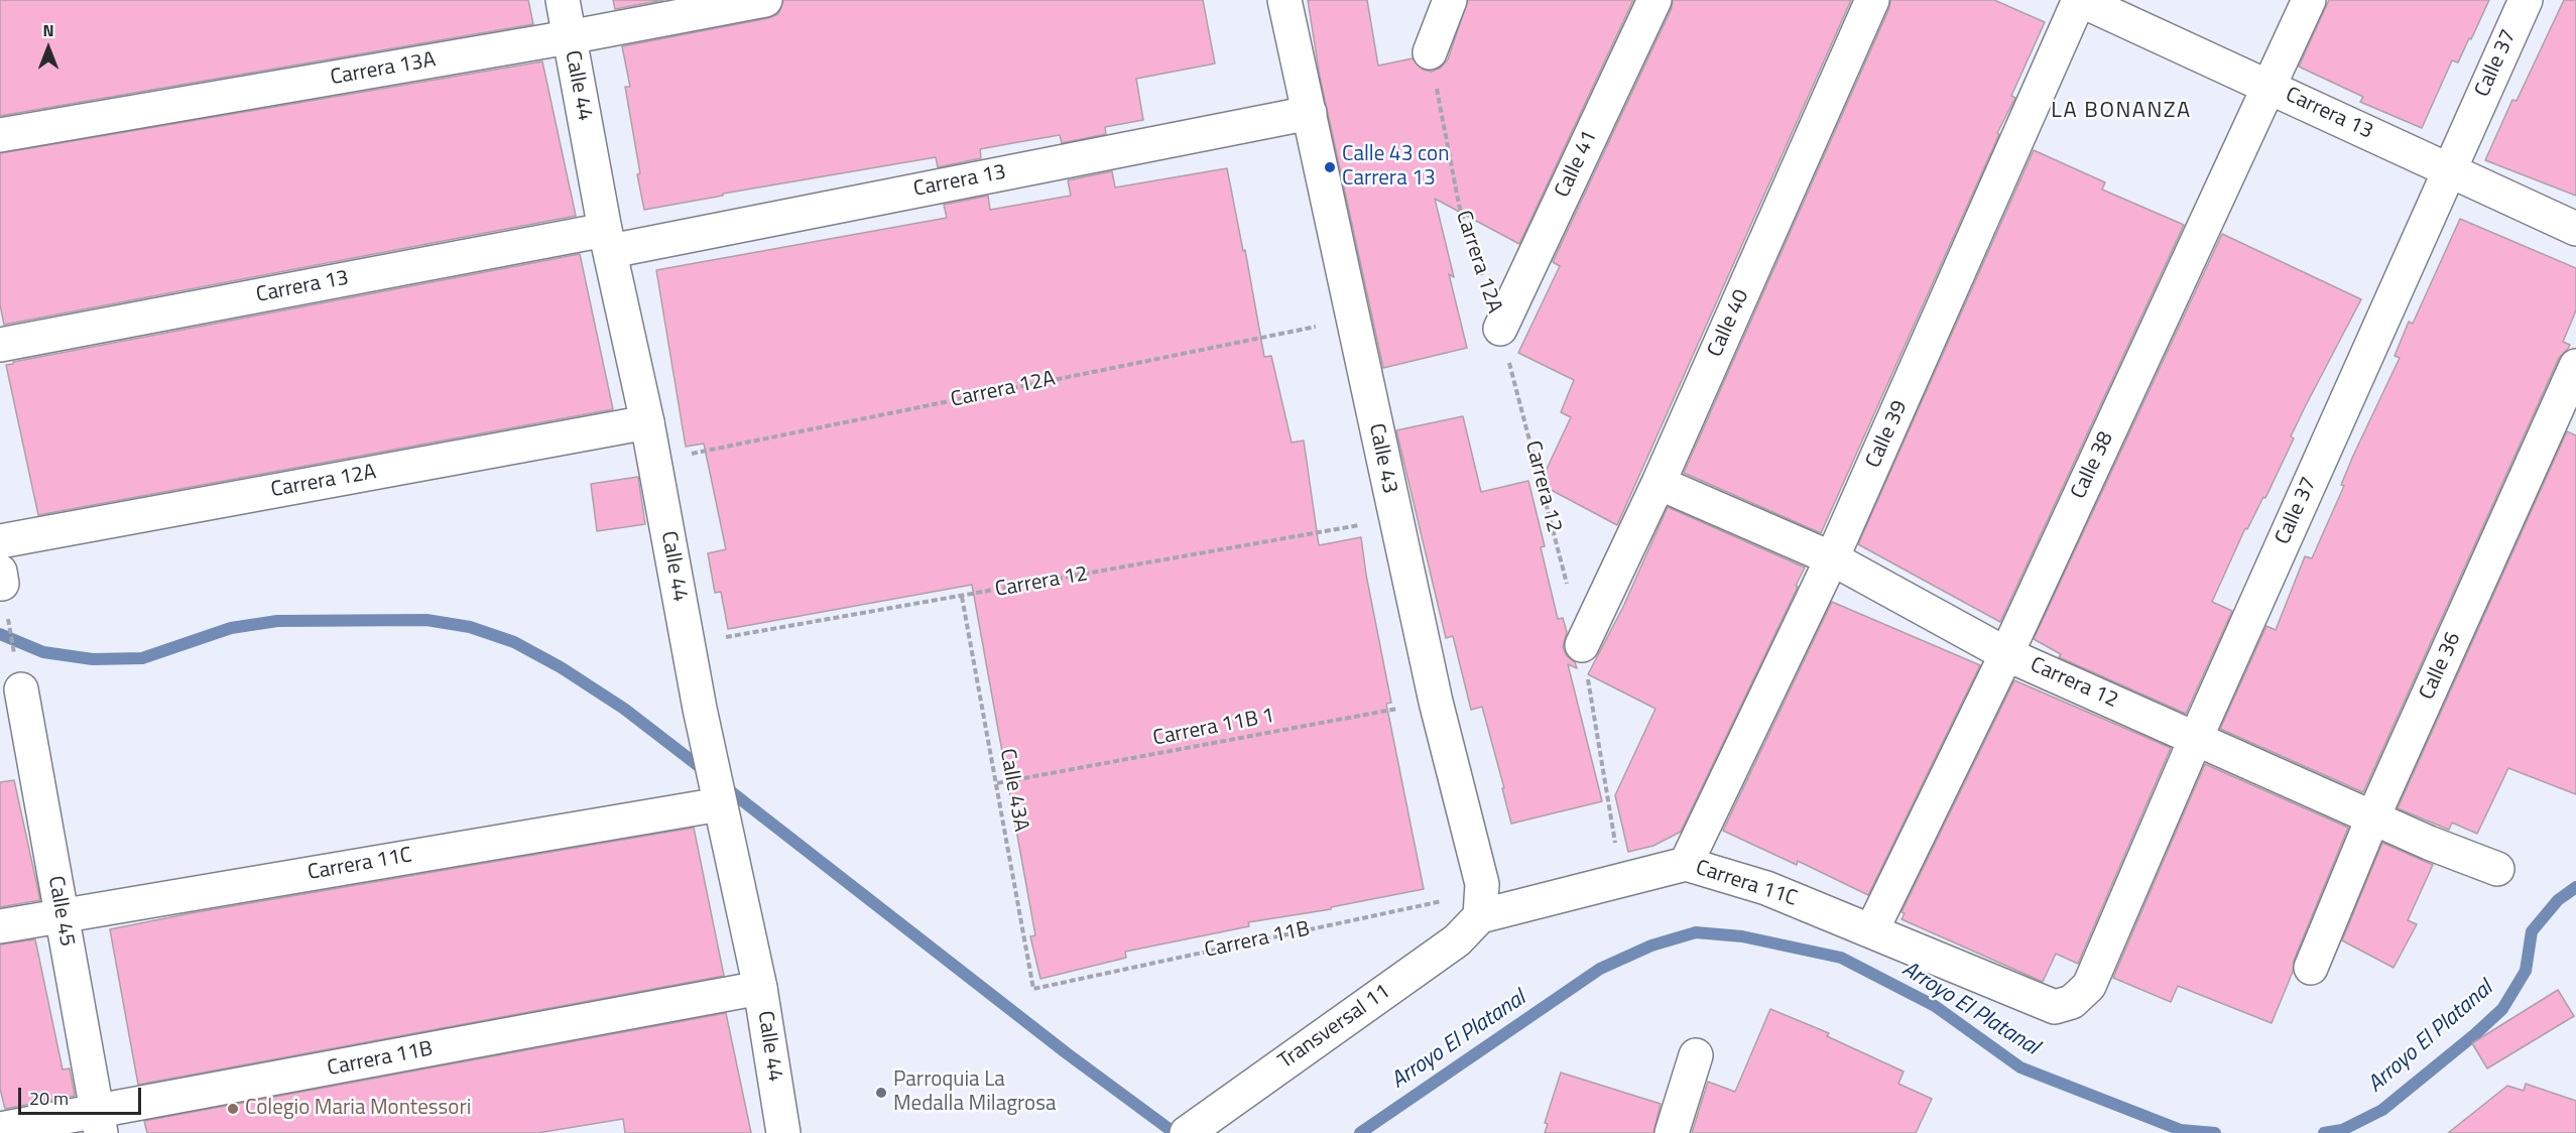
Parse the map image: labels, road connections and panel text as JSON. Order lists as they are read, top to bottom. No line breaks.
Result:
{"streets":{"street":["Calle 37","Carrera 13A","Calle 44","Carrera 13","Calle 41","Carrera 12A","Calle 40","Calle 39","Calle 43","Calle 38","Carrera 12","Calle 36","Carrera 11C","Calle 45","Carrera 11B","Transversal 11"],"path":["Carrera 11B 1","Calle 43A"]},"crossings":[["Calle 37","Carrera 13"],["Calle 37","Carrera 12"],["Calle 37","Carrera 11C"],["Carrera 13A","Calle 44"],["Calle 44","Carrera 13"],["Calle 44","Carrera 12A"],["Calle 44","Carrera 12"],["Calle 44","Carrera 11C"],["Calle 44","Carrera 11B"],["Carrera 13","Calle 39"],["Carrera 13","Calle 43"],["Carrera 13","Calle 38"],["Calle 41","Carrera 12A"],["Calle 41","Carrera 12"],["Carrera 12A","Calle 43"],["Carrera 12A","Carrera 12"],["Calle 40","Carrera 12"],["Calle 39","Carrera 12"],["Calle 39","Carrera 11C"],["Calle 43","Carrera 12"],["Calle 43","Carrera 11B 1"],["Calle 43","Carrera 11B"],["Calle 43","Transversal 11"],["Calle 38","Carrera 12"],["Calle 38","Carrera 11C"],["Carrera 12","Calle 36"],["Carrera 12","Calle 43A"],["Carrera 11B 1","Calle 43A"],["Calle 43A","Carrera 11B"],["Carrera 11C","Calle 45"],["Calle 45","Carrera 11B"],["Carrera 11B","Transversal 11"]],"districts":["LA BONANZA"],"water":["Arroyo El Platanal"],"places":["Calle 43 con Carrera 13","Parroquia La Medalla Milagrosa","Colegio Maria Montessori"],"scale_bar":"20 m","north":"top"}
